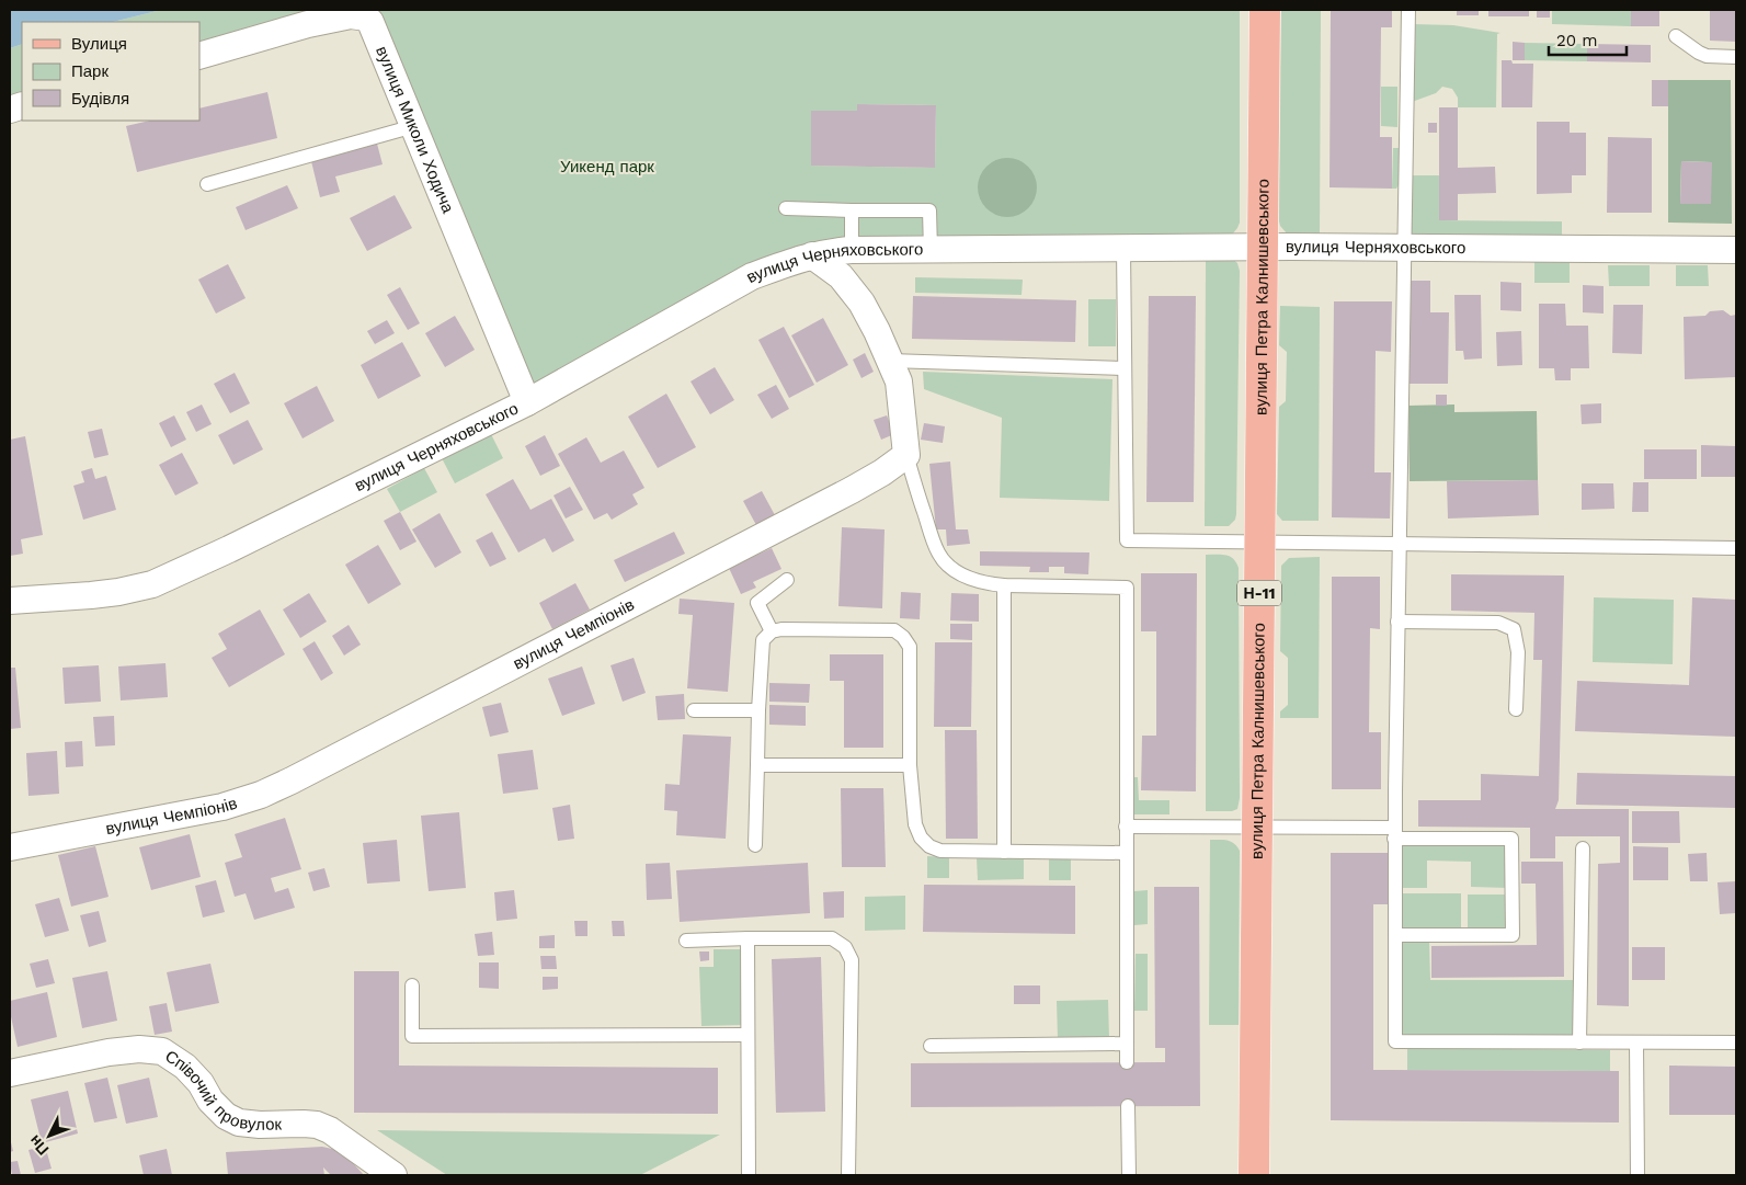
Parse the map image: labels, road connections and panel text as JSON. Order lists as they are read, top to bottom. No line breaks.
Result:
{"streets":{"main road":["вулиця Петра Калнишевського","Н-11"],"street":["вулиця Миколи Ходича","вулиця Черняховського","вулиця Чемпіонів","Співочий провулок"]},"crossings":[["вулиця Миколи Ходича","вулиця Черняховського"],["вулиця Черняховського","вулиця Петра Калнишевського"]],"parks":["Уикенд парк"],"legend":["Вулиця","Парк","Будівля"],"scale_bar":"20 m","north":"bottom left"}
